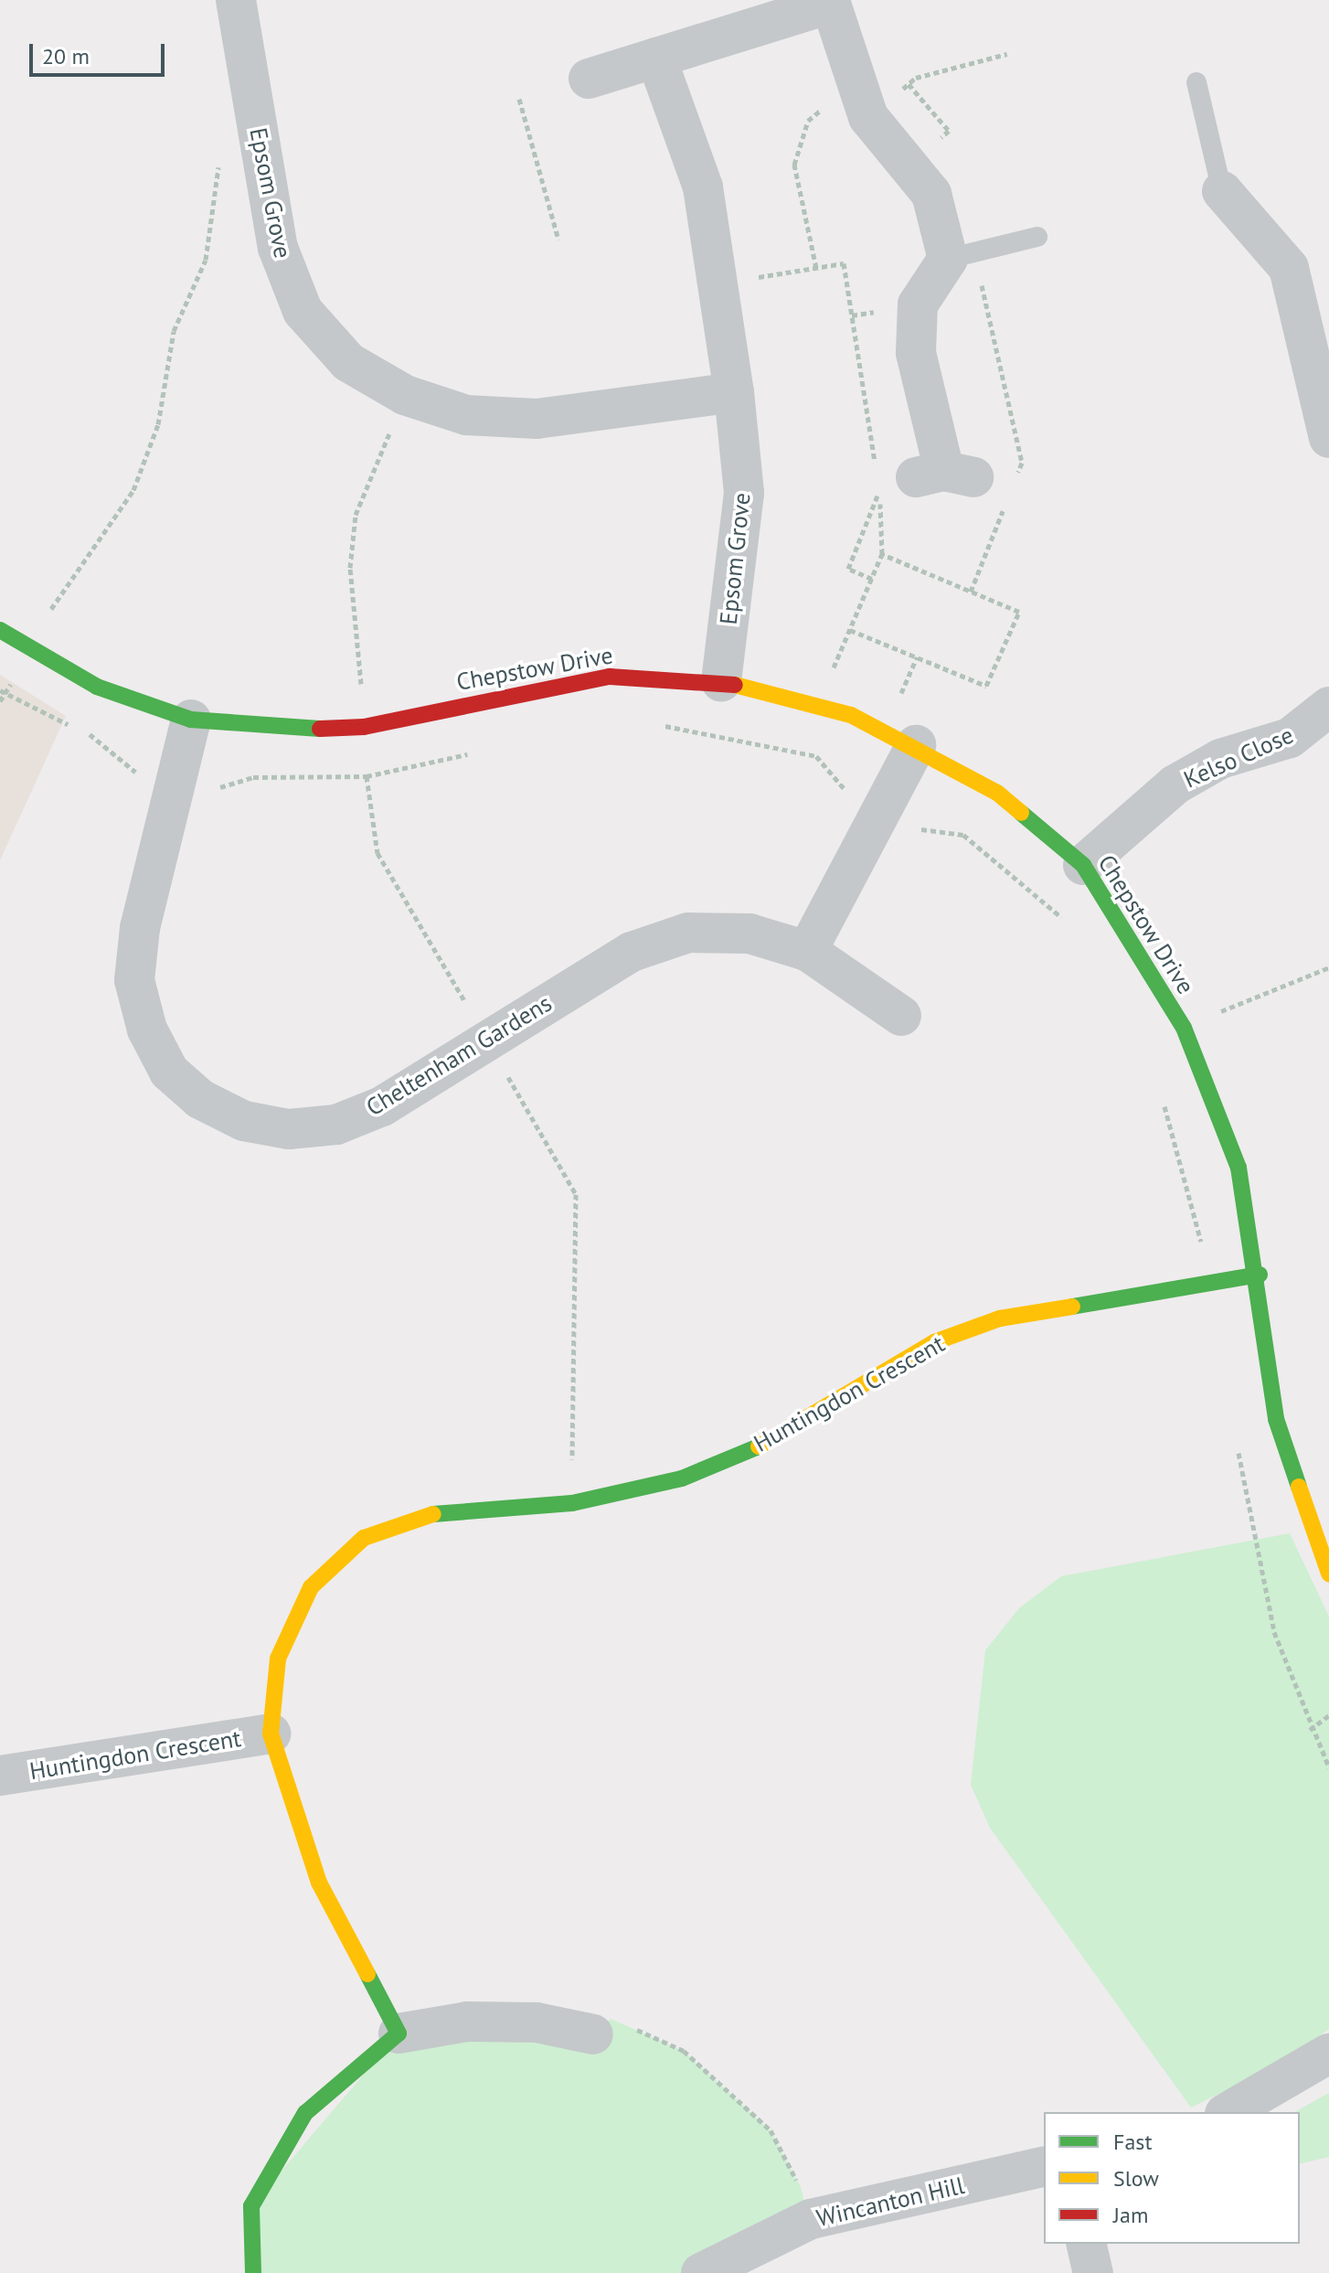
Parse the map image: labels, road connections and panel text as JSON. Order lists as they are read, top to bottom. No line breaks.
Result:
{"streets":{"street":["Epsom Grove","Chepstow Drive","Kelso Close","Cheltenham Gardens","Huntingdon Crescent","Wincanton Hill"]},"crossings":[["Epsom Grove","Chepstow Drive"],["Chepstow Drive","Kelso Close"],["Chepstow Drive","Cheltenham Gardens"],["Chepstow Drive","Huntingdon Crescent"]],"legend":["Fast","Slow","Jam"],"scale_bar":"20 m"}
